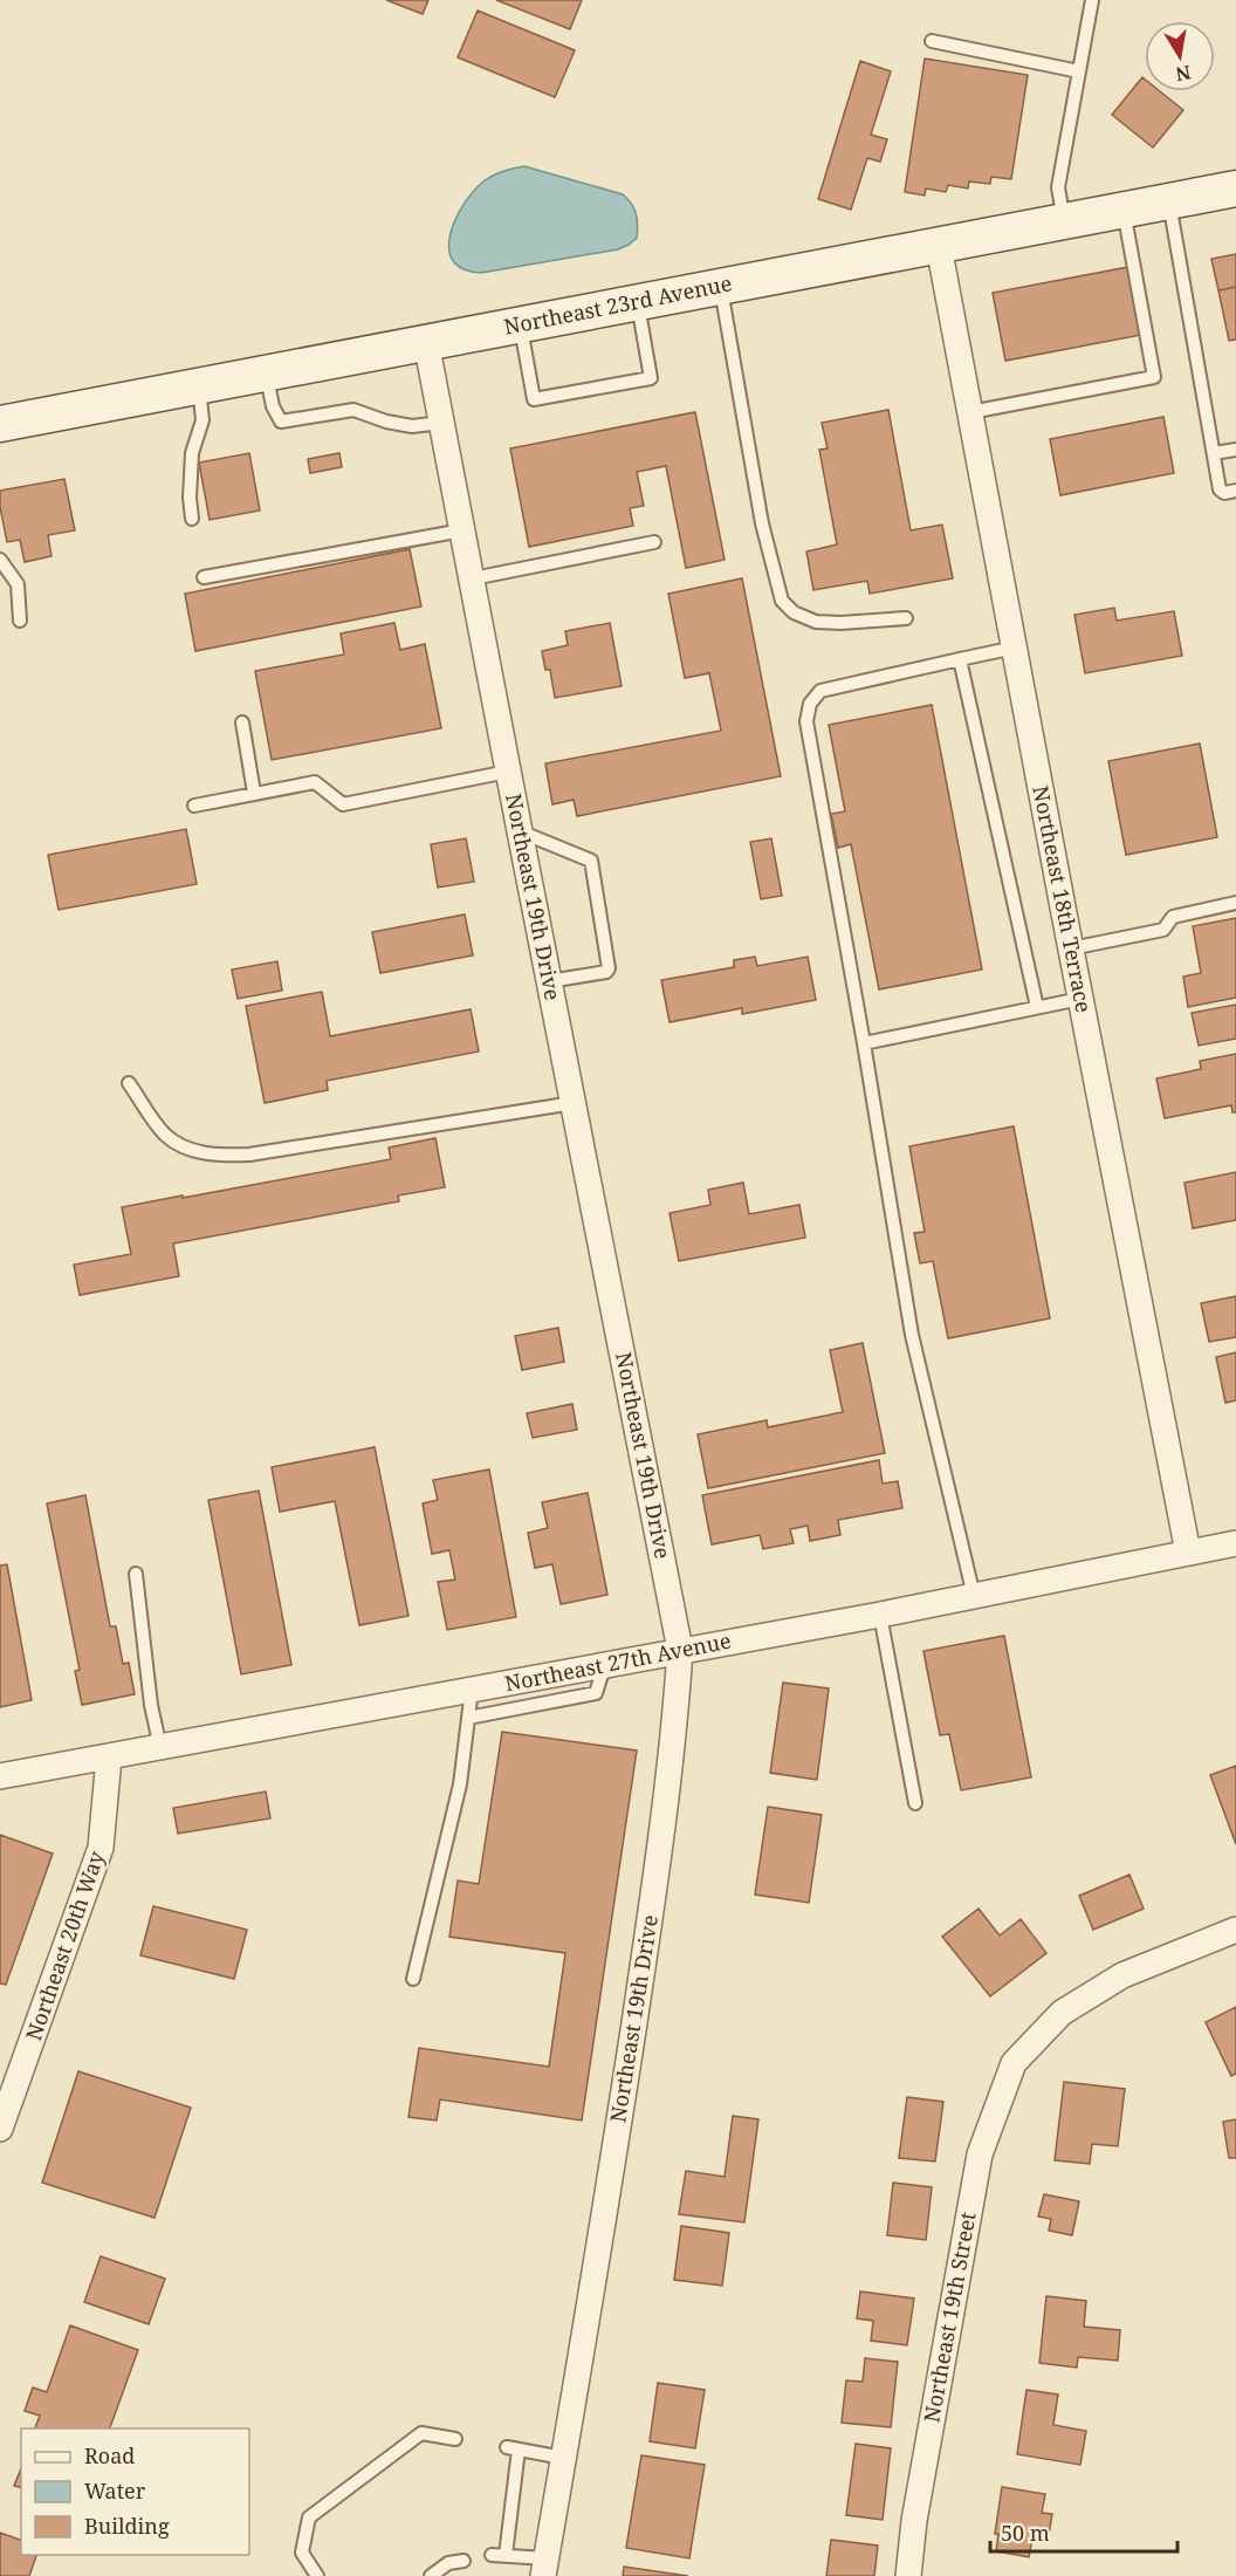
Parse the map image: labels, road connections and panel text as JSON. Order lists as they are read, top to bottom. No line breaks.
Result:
{"streets":{"main road":["Northeast 23rd Avenue"],"street":["Northeast 19th Drive","Northeast 18th Terrace","Northeast 27th Avenue","Northeast 20th Way","Northeast 19th Street"]},"crossings":[["Northeast 23rd Avenue","Northeast 19th Drive"],["Northeast 23rd Avenue","Northeast 18th Terrace"],["Northeast 19th Drive","Northeast 27th Avenue"],["Northeast 18th Terrace","Northeast 27th Avenue"],["Northeast 27th Avenue","Northeast 20th Way"]],"legend":["Road","Water","Building"],"scale_bar":"50 m","north":"bottom"}
